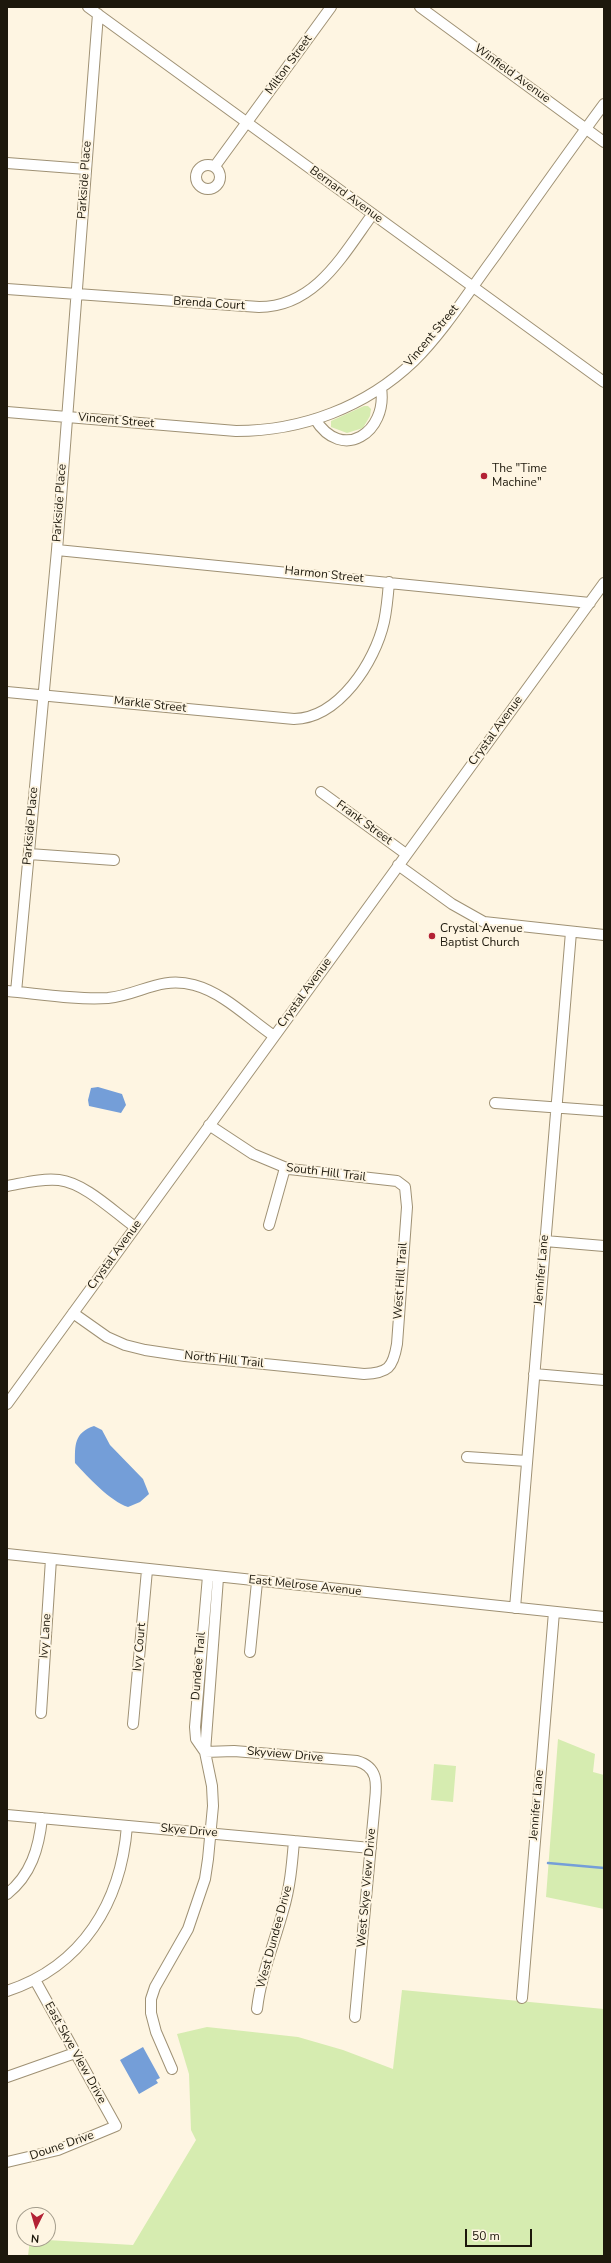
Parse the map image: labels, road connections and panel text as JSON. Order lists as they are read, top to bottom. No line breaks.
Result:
{"streets":{"street":["Milton Street","Winfield Avenue","Parkside Place","Bernard Avenue","Brenda Court","Vincent Street","Harmon Street","Markle Street","Crystal Avenue","Frank Street","South Hill Trail","Jennifer Lane","West Hill Trail","North Hill Trail","East Melrose Avenue","Ivy Lane","Ivy Court","Dundee Trail","Skyview Drive","Skye Drive","West Skye View Drive","West Dundee Drive","East Skye View Drive","Doune Drive"]},"crossings":[["Milton Street","Bernard Avenue"],["Winfield Avenue","Vincent Street"],["Parkside Place","Bernard Avenue"],["Parkside Place","Brenda Court"],["Parkside Place","Vincent Street"],["Parkside Place","Harmon Street"],["Parkside Place","Markle Street"],["Bernard Avenue","Brenda Court"],["Bernard Avenue","Vincent Street"],["Harmon Street","Markle Street"],["Harmon Street","Crystal Avenue"],["Crystal Avenue","Frank Street"],["Crystal Avenue","South Hill Trail"],["Crystal Avenue","North Hill Trail"],["South Hill Trail","West Hill Trail"],["Jennifer Lane","East Melrose Avenue"],["West Hill Trail","North Hill Trail"],["East Melrose Avenue","Ivy Lane"],["East Melrose Avenue","Ivy Court"],["East Melrose Avenue","Dundee Trail"],["Dundee Trail","Skyview Drive"],["Dundee Trail","Skye Drive"],["Skyview Drive","West Skye View Drive"],["Skye Drive","West Skye View Drive"],["Skye Drive","West Dundee Drive"],["East Skye View Drive","Doune Drive"]],"places":["The \"Time Machine\"","Crystal Avenue Baptist Church"],"scale_bar":"50 m","north":"bottom"}
